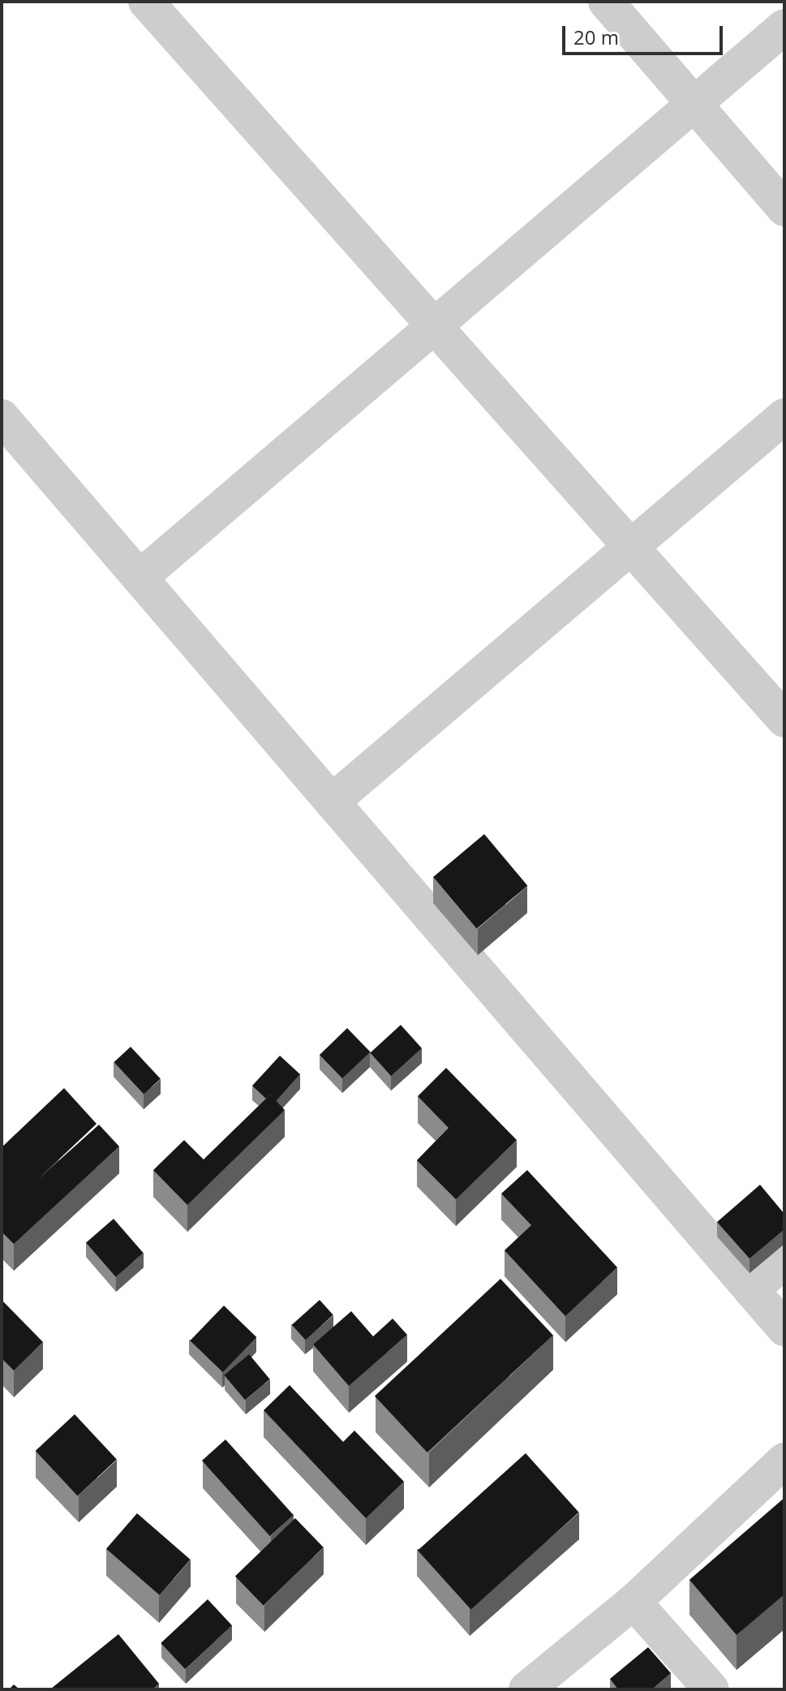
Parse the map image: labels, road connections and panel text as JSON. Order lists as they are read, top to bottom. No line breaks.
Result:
{"scale_bar":"20 m"}
